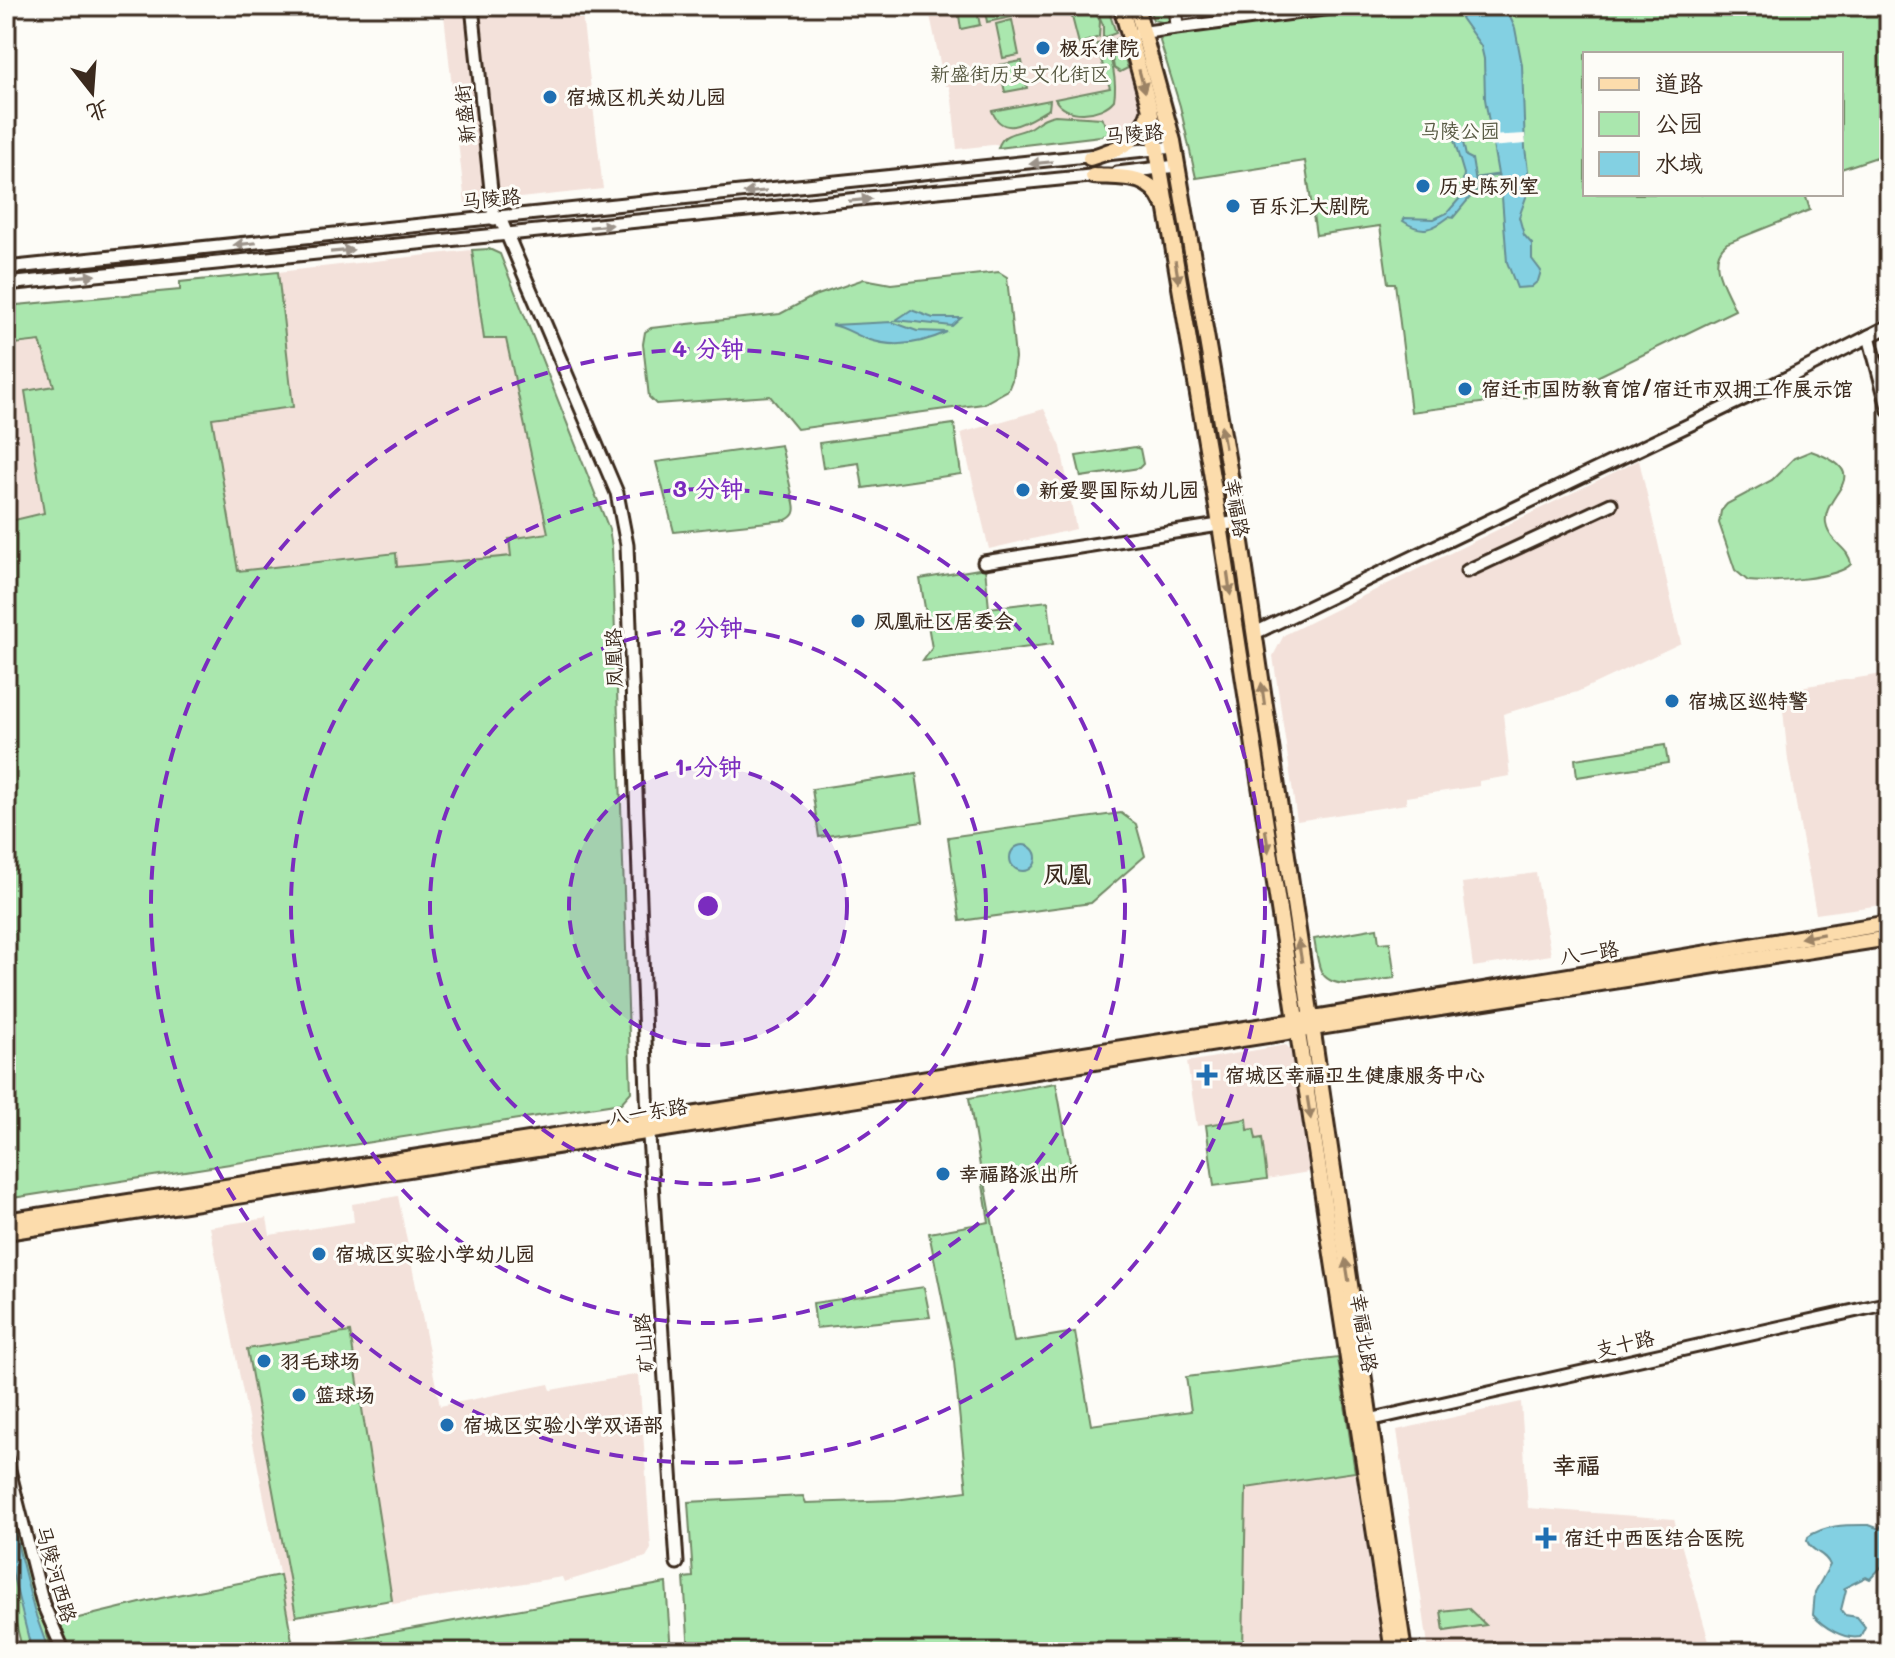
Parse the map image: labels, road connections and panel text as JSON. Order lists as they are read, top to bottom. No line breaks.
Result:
{"streets":{"main road":["马陵路","幸福路","八一路","八一东路","幸福北路"],"street":["新盛街","凤凰路","矿山路","支十路","马陵河西路"]},"crossings":[["新盛街","马陵路"],["新盛街","凤凰路"],["马陵路","幸福路"],["马陵路","凤凰路"],["幸福路","八一路"],["幸福路","八一东路"],["幸福路","幸福北路"],["凤凰路","八一东路"],["凤凰路","矿山路"],["八一路","八一东路"],["八一路","幸福北路"],["八一东路","幸福北路"],["八一东路","矿山路"],["幸福北路","支十路"]],"districts":["凤凰","幸福"],"parks":["新盛街历史文化街区","马陵公园"],"places":{"other":["极乐律院","宿城区机关幼儿园","历史陈列室","百乐汇大剧院","宿迁市国防教育馆/宿迁市双拥工作展示馆","新爱婴国际幼儿园","凤凰社区居委会","宿城区巡特警","幸福路派出所","宿城区实验小学幼儿园","羽毛球场","篮球场","宿城区实验小学双语部"],"health":["宿城区幸福卫生健康服务中心","宿迁中西医结合医院"]},"legend":["道路","公园","水域"],"north":"bottom","rings":["4 分钟","3 分钟","2 分钟","1 分钟"]}
